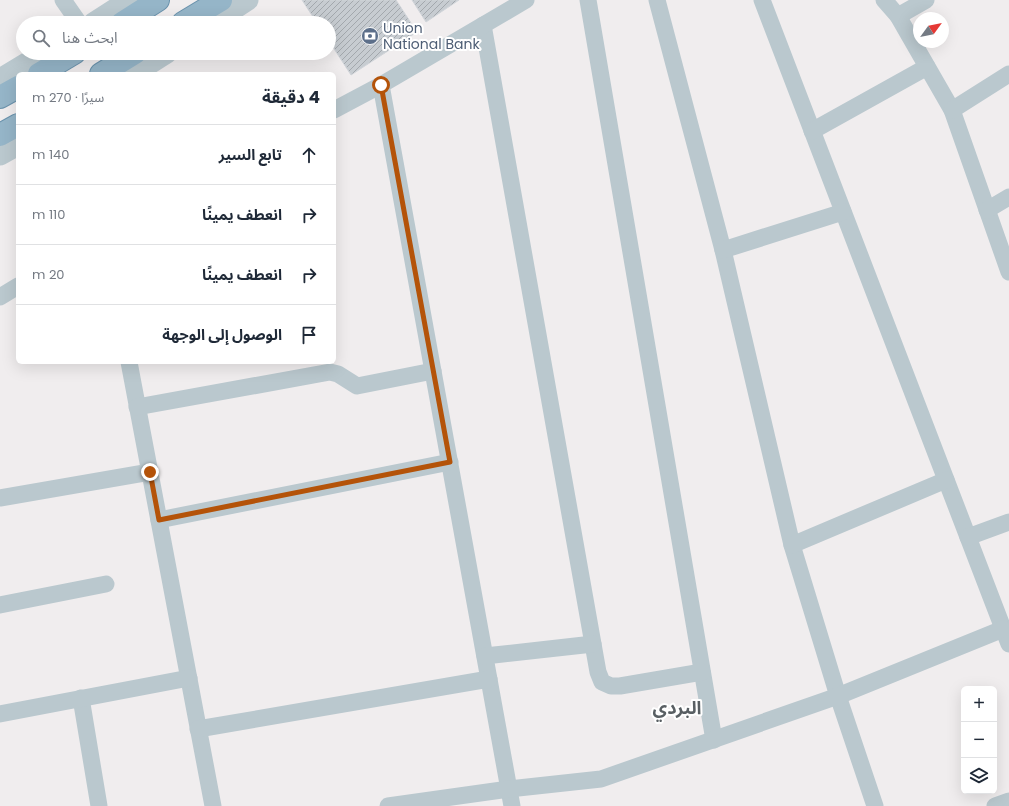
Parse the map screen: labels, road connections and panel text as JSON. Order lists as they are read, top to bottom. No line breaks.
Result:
{"districts":["البردي"],"places":{"bank":["Union National Bank"]},"north":"top right","page":{"search":"ابحث هنا","heading":["4 دقيقة","سيرًا · 270 m"],"list":[["تابع السير","140 m"],["انعطف يمينًا","110 m"],["انعطف يمينًا","20 m"],"الوصول إلى الوجهة"],"map_buttons":["+","−"]}}
